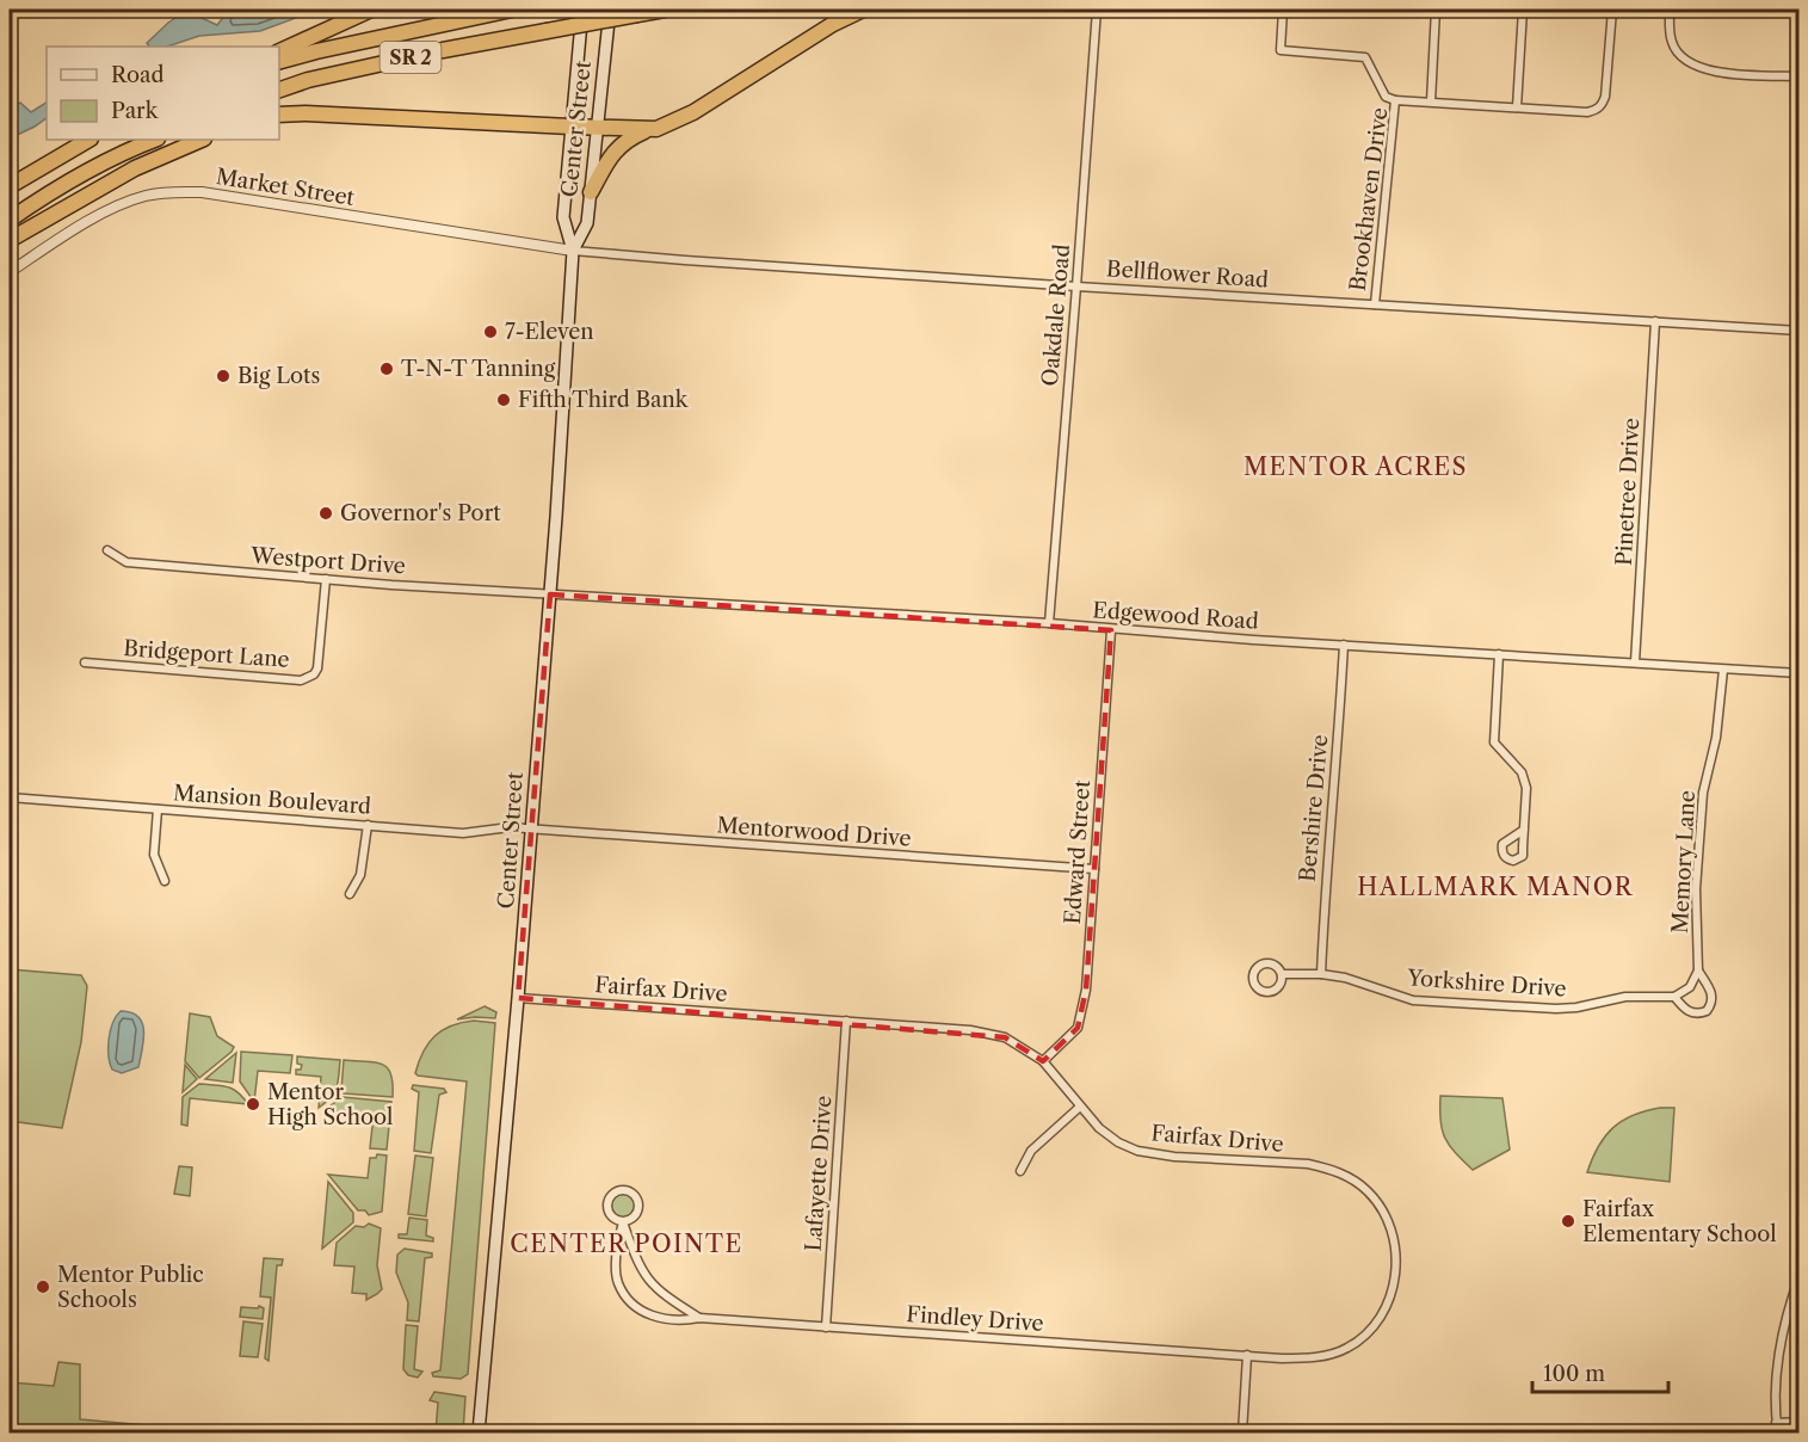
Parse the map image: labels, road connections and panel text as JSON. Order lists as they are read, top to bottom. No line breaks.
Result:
{"streets":{"highway":["SR 2"],"main road":["Center Street"],"street":["Market Street","Brookhaven Drive","Bellflower Road","Oakdale Road","Pinetree Drive","Westport Drive","Edgewood Road","Bridgeport Lane","Mansion Boulevard","Bershire Drive","Mentorwood Drive","Edward Street","Memory Lane","Yorkshire Drive","Fairfax Drive","Lafayette Drive","Findley Drive"]},"crossings":[["Center Street","Market Street"],["Center Street","Bellflower Road"],["Center Street","Westport Drive"],["Center Street","Edgewood Road"],["Center Street","Mansion Boulevard"],["Center Street","Mentorwood Drive"],["Center Street","Fairfax Drive"],["Market Street","Bellflower Road"],["Brookhaven Drive","Bellflower Road"],["Bellflower Road","Oakdale Road"],["Bellflower Road","Pinetree Drive"],["Oakdale Road","Edgewood Road"],["Pinetree Drive","Edgewood Road"],["Westport Drive","Edgewood Road"],["Westport Drive","Bridgeport Lane"],["Edgewood Road","Bershire Drive"],["Edgewood Road","Edward Street"],["Edgewood Road","Memory Lane"],["Mansion Boulevard","Mentorwood Drive"],["Bershire Drive","Yorkshire Drive"],["Mentorwood Drive","Edward Street"],["Edward Street","Fairfax Drive"],["Memory Lane","Yorkshire Drive"],["Fairfax Drive","Lafayette Drive"],["Fairfax Drive","Findley Drive"],["Lafayette Drive","Findley Drive"]],"districts":["MENTOR ACRES","HALLMARK MANOR","CENTER POINTE"],"places":["7-Eleven","T-N-T Tanning","Big Lots","Fifth Third Bank","Governor's Port","Mentor High School","Fairfax Elementary School","Mentor Public Schools"],"legend":["Road","Park"],"scale_bar":"100 m"}
